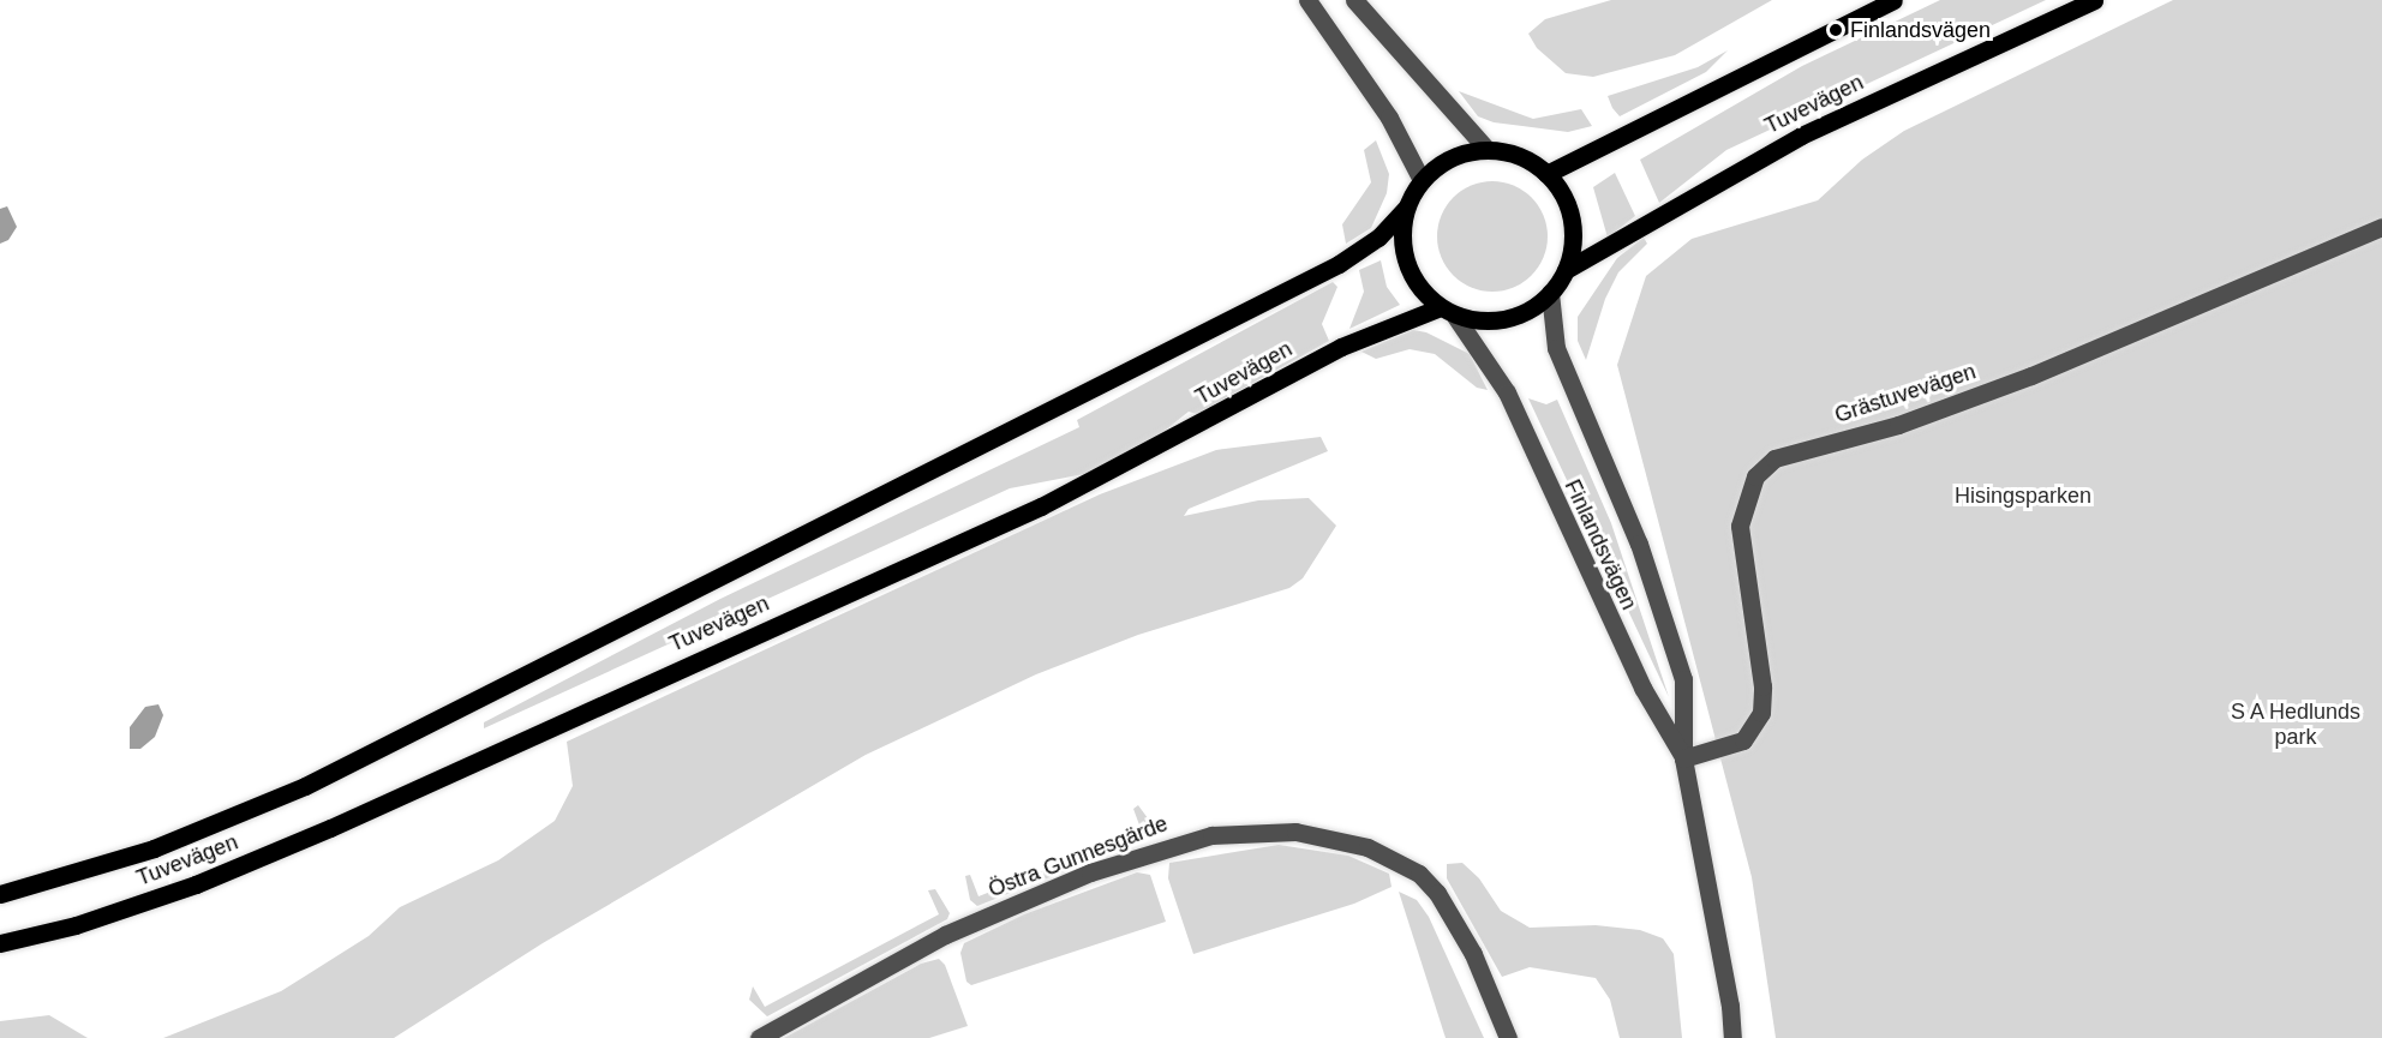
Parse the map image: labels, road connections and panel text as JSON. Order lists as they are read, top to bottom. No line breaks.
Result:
{"streets":{"main road":["Tuvevägen"],"street":["Grästuvevägen","Finlandsvägen","Östra Gunnesgärde"]},"crossings":[["Tuvevägen","Finlandsvägen"],["Grästuvevägen","Finlandsvägen"]],"parks":["Hisingsparken","S A Hedlunds park"],"places":["Finlandsvägen"]}
